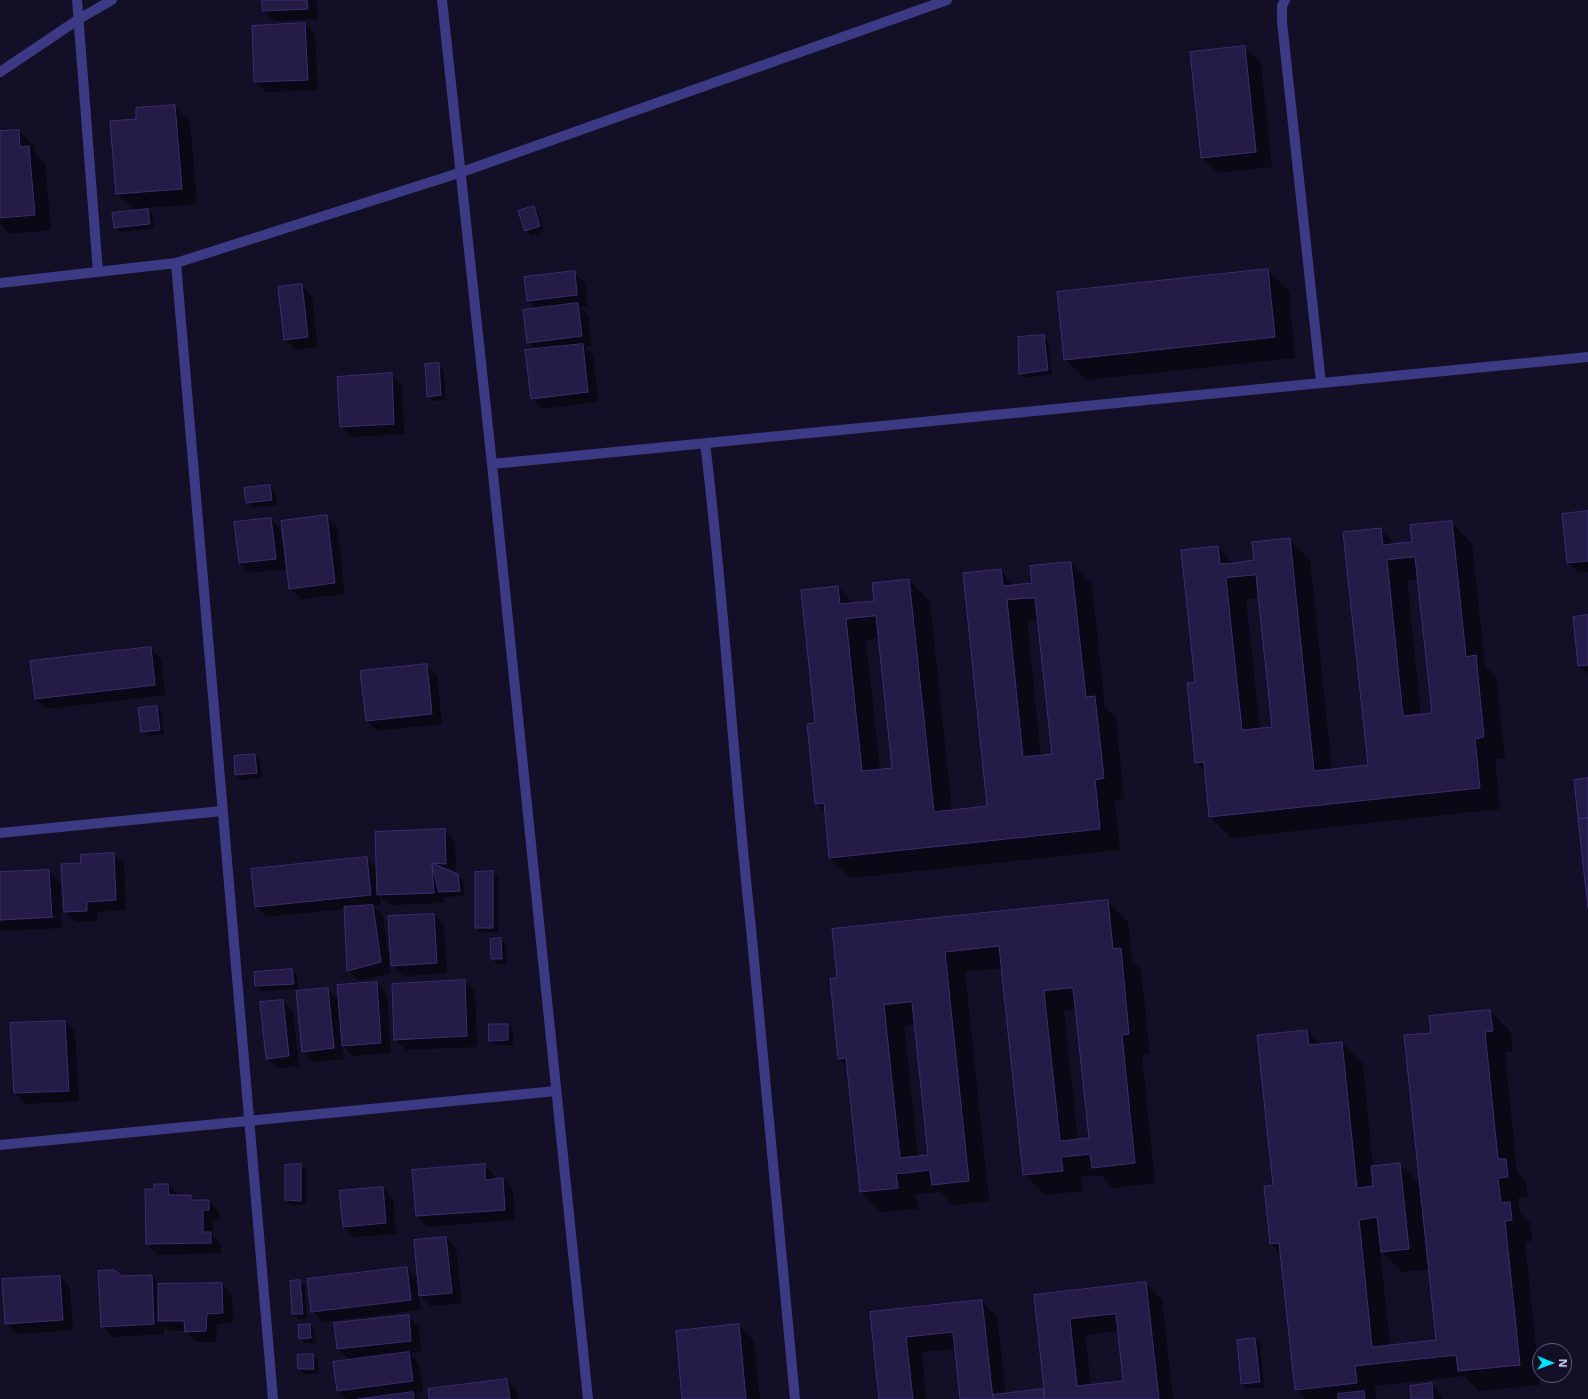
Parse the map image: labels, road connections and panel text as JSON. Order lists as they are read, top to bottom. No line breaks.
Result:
{"north":"right"}
